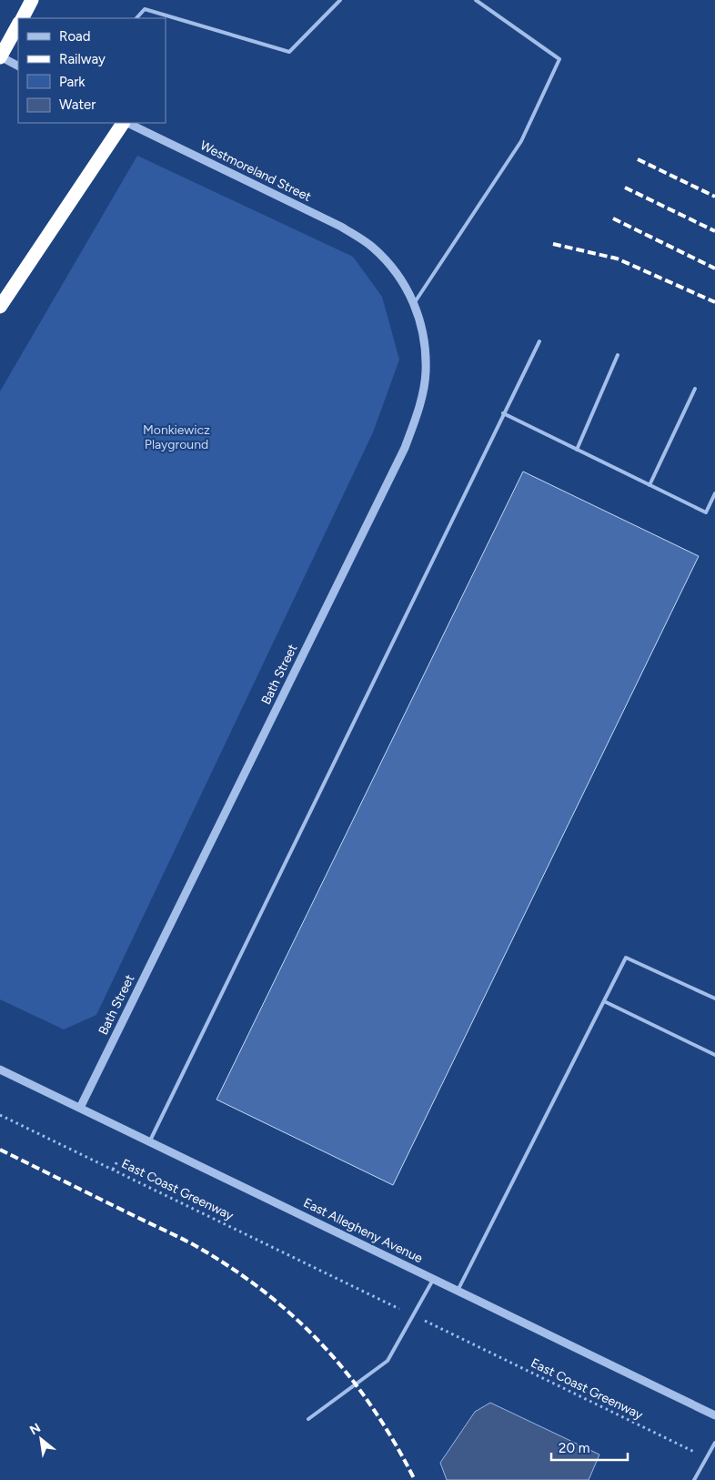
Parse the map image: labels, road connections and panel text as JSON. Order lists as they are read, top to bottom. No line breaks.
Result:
{"streets":{"street":["Westmoreland Street","Bath Street","East Allegheny Avenue"],"path":["East Coast Greenway"]},"crossings":[["Westmoreland Street","Bath Street"],["Bath Street","East Allegheny Avenue"]],"parks":["Monkiewicz Playground"],"legend":["Road","Railway","Park","Water"],"scale_bar":"20 m","north":"top left"}
